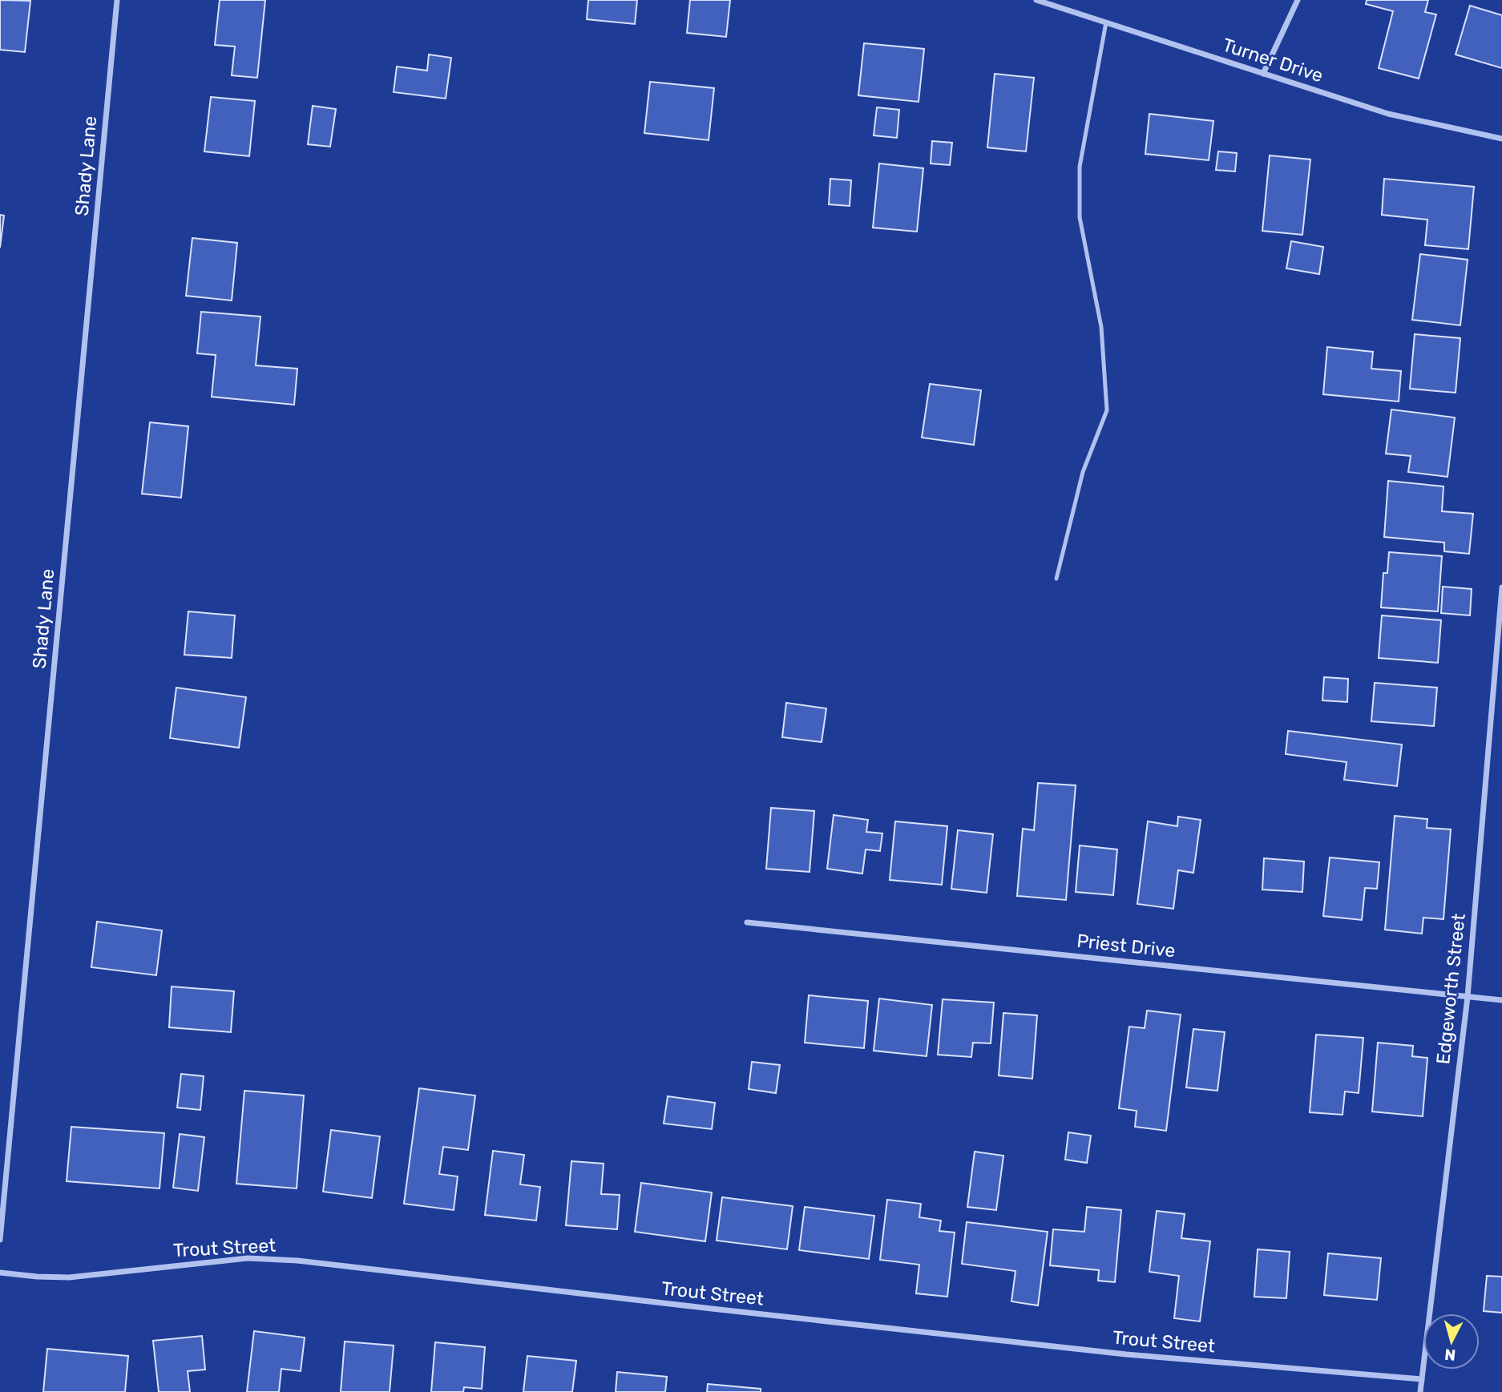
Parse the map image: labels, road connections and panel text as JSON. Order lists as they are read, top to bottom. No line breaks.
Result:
{"streets":{"street":["Turner Drive","Shady Lane","Priest Drive","Edgeworth Street","Trout Street"]},"crossings":[["Priest Drive","Edgeworth Street"],["Edgeworth Street","Trout Street"]],"north":"bottom"}
